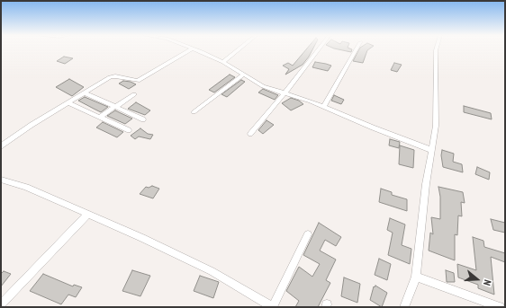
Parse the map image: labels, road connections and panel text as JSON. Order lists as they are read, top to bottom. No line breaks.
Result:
{"north":"right"}
